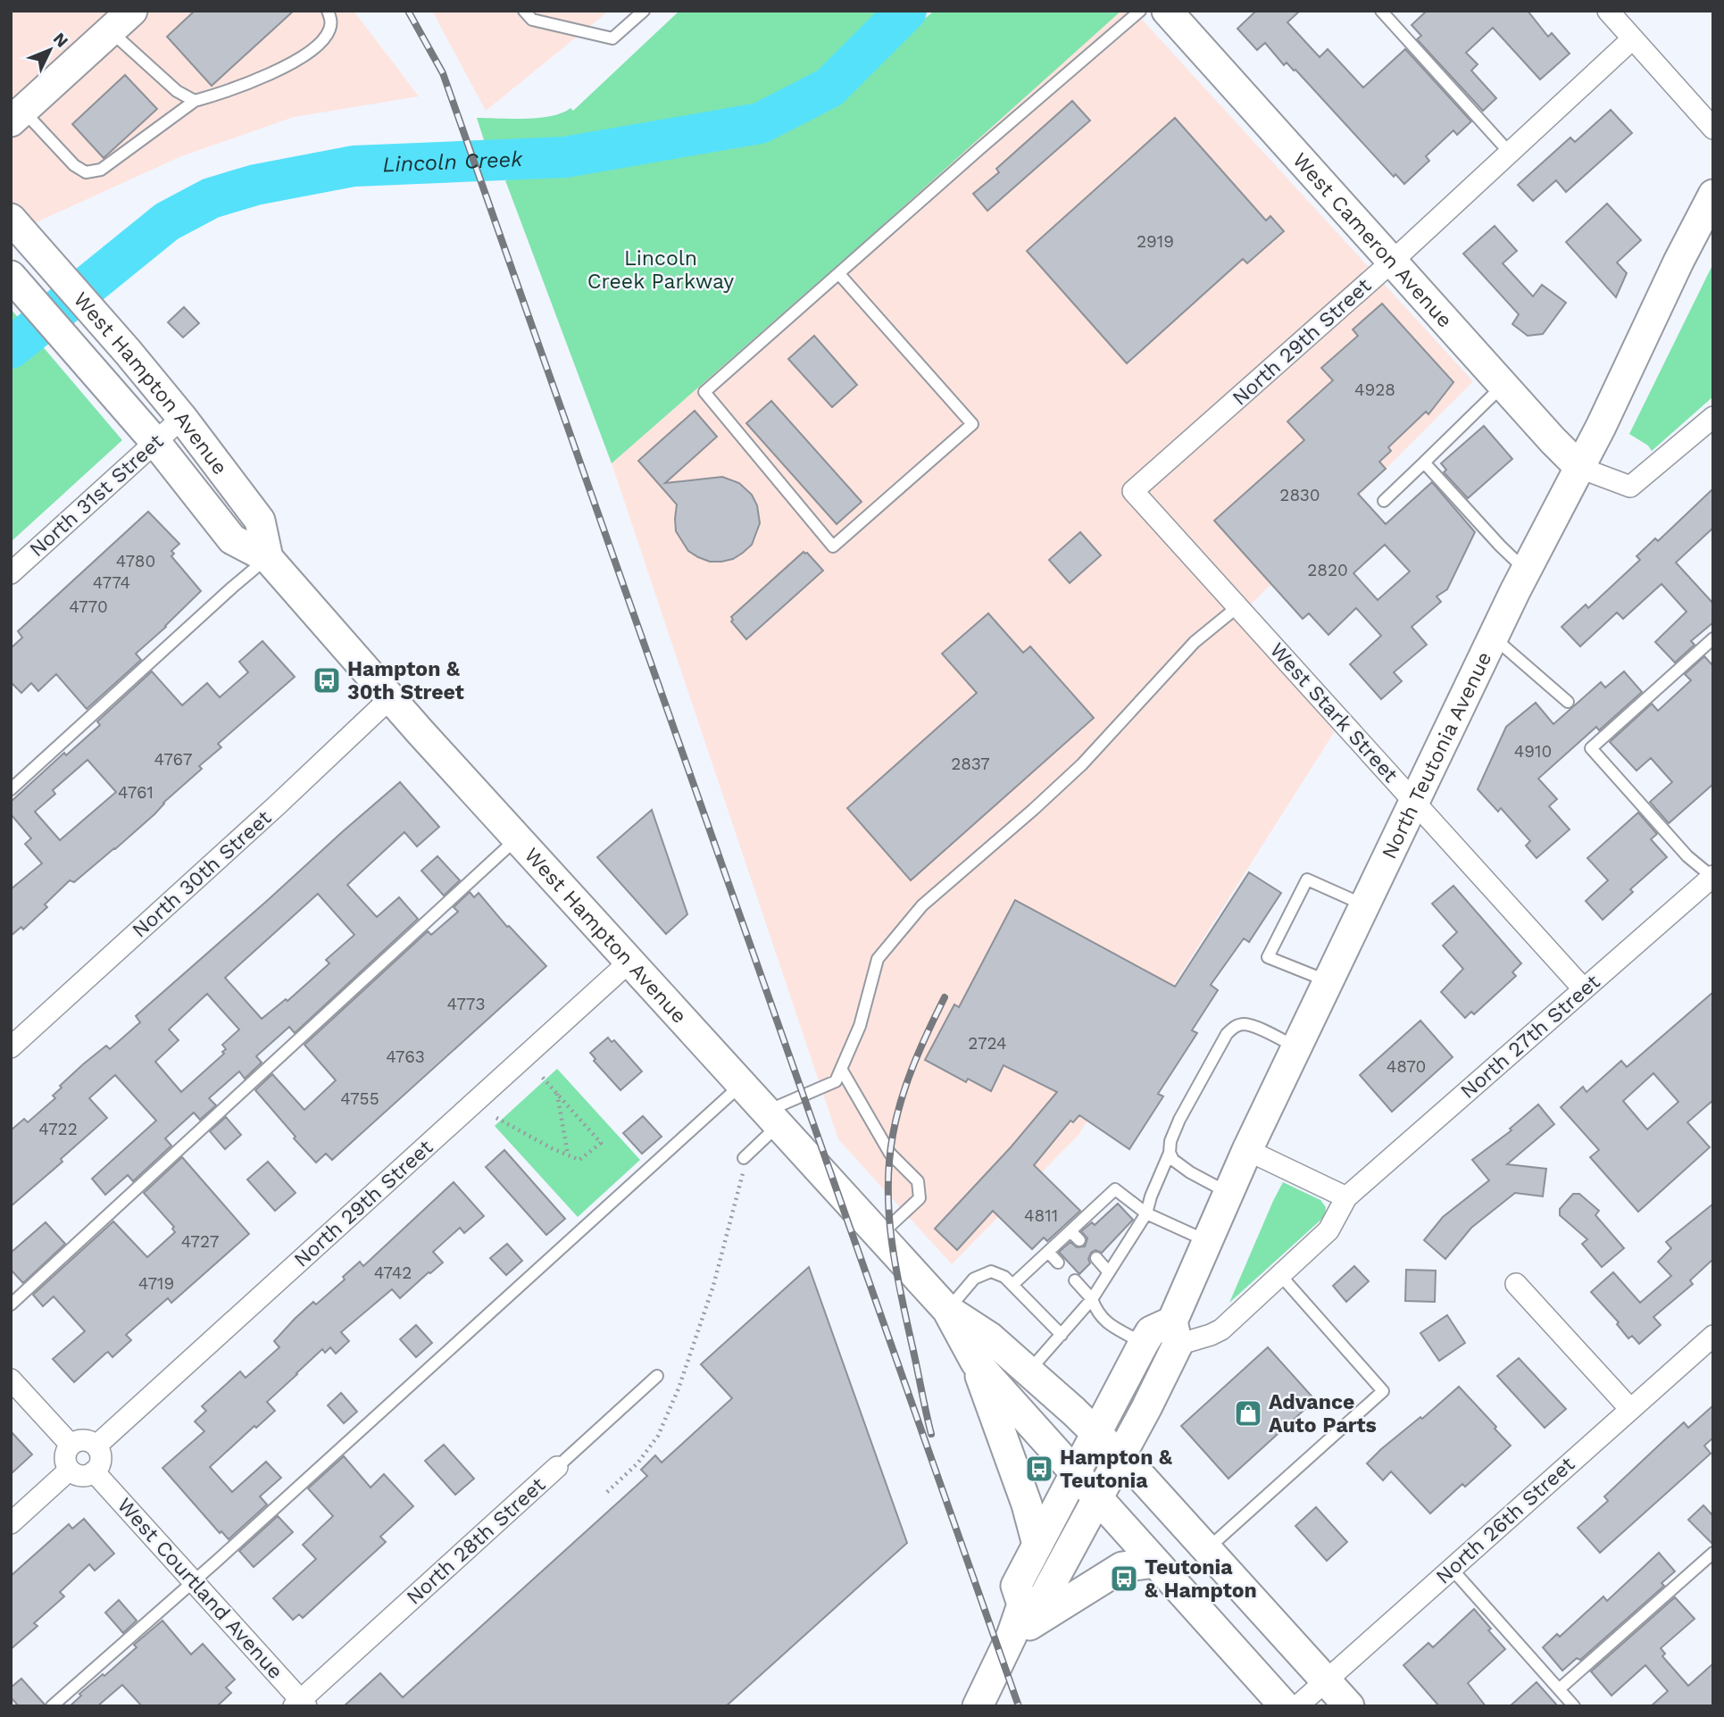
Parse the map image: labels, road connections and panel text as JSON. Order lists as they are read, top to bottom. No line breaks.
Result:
{"streets":{"main road":["West Cameron Avenue","West Hampton Avenue","North Teutonia Avenue"],"street":["North 29th Street","North 31st Street","West Stark Street","North 30th Street","North 27th Street","North 26th Street","North 28th Street","West Courtland Avenue"]},"crossings":[["West Cameron Avenue","North 29th Street"],["West Cameron Avenue","North Teutonia Avenue"],["North 29th Street","West Hampton Avenue"],["North 29th Street","West Stark Street"],["North 29th Street","West Courtland Avenue"],["West Hampton Avenue","North 31st Street"],["West Hampton Avenue","North Teutonia Avenue"],["West Hampton Avenue","North 30th Street"],["West Hampton Avenue","North 26th Street"],["West Stark Street","North Teutonia Avenue"],["West Stark Street","North 27th Street"],["North Teutonia Avenue","North 27th Street"],["North 28th Street","West Courtland Avenue"]],"water":["Lincoln Creek"],"parks":["Lincoln Creek Parkway"],"places":{"bus stop":["Hampton & 30th Street","Hampton & Teutonia","Teutonia & Hampton"],"shop":["Advance Auto Parts"]},"house_numbers":["2919","4928","2830","4780","2820","4774","4770","4910","4767","2837","4761","4773","2724","4763","4870","4755","4722","4811","4727","4742","4719"],"north":"top right"}
